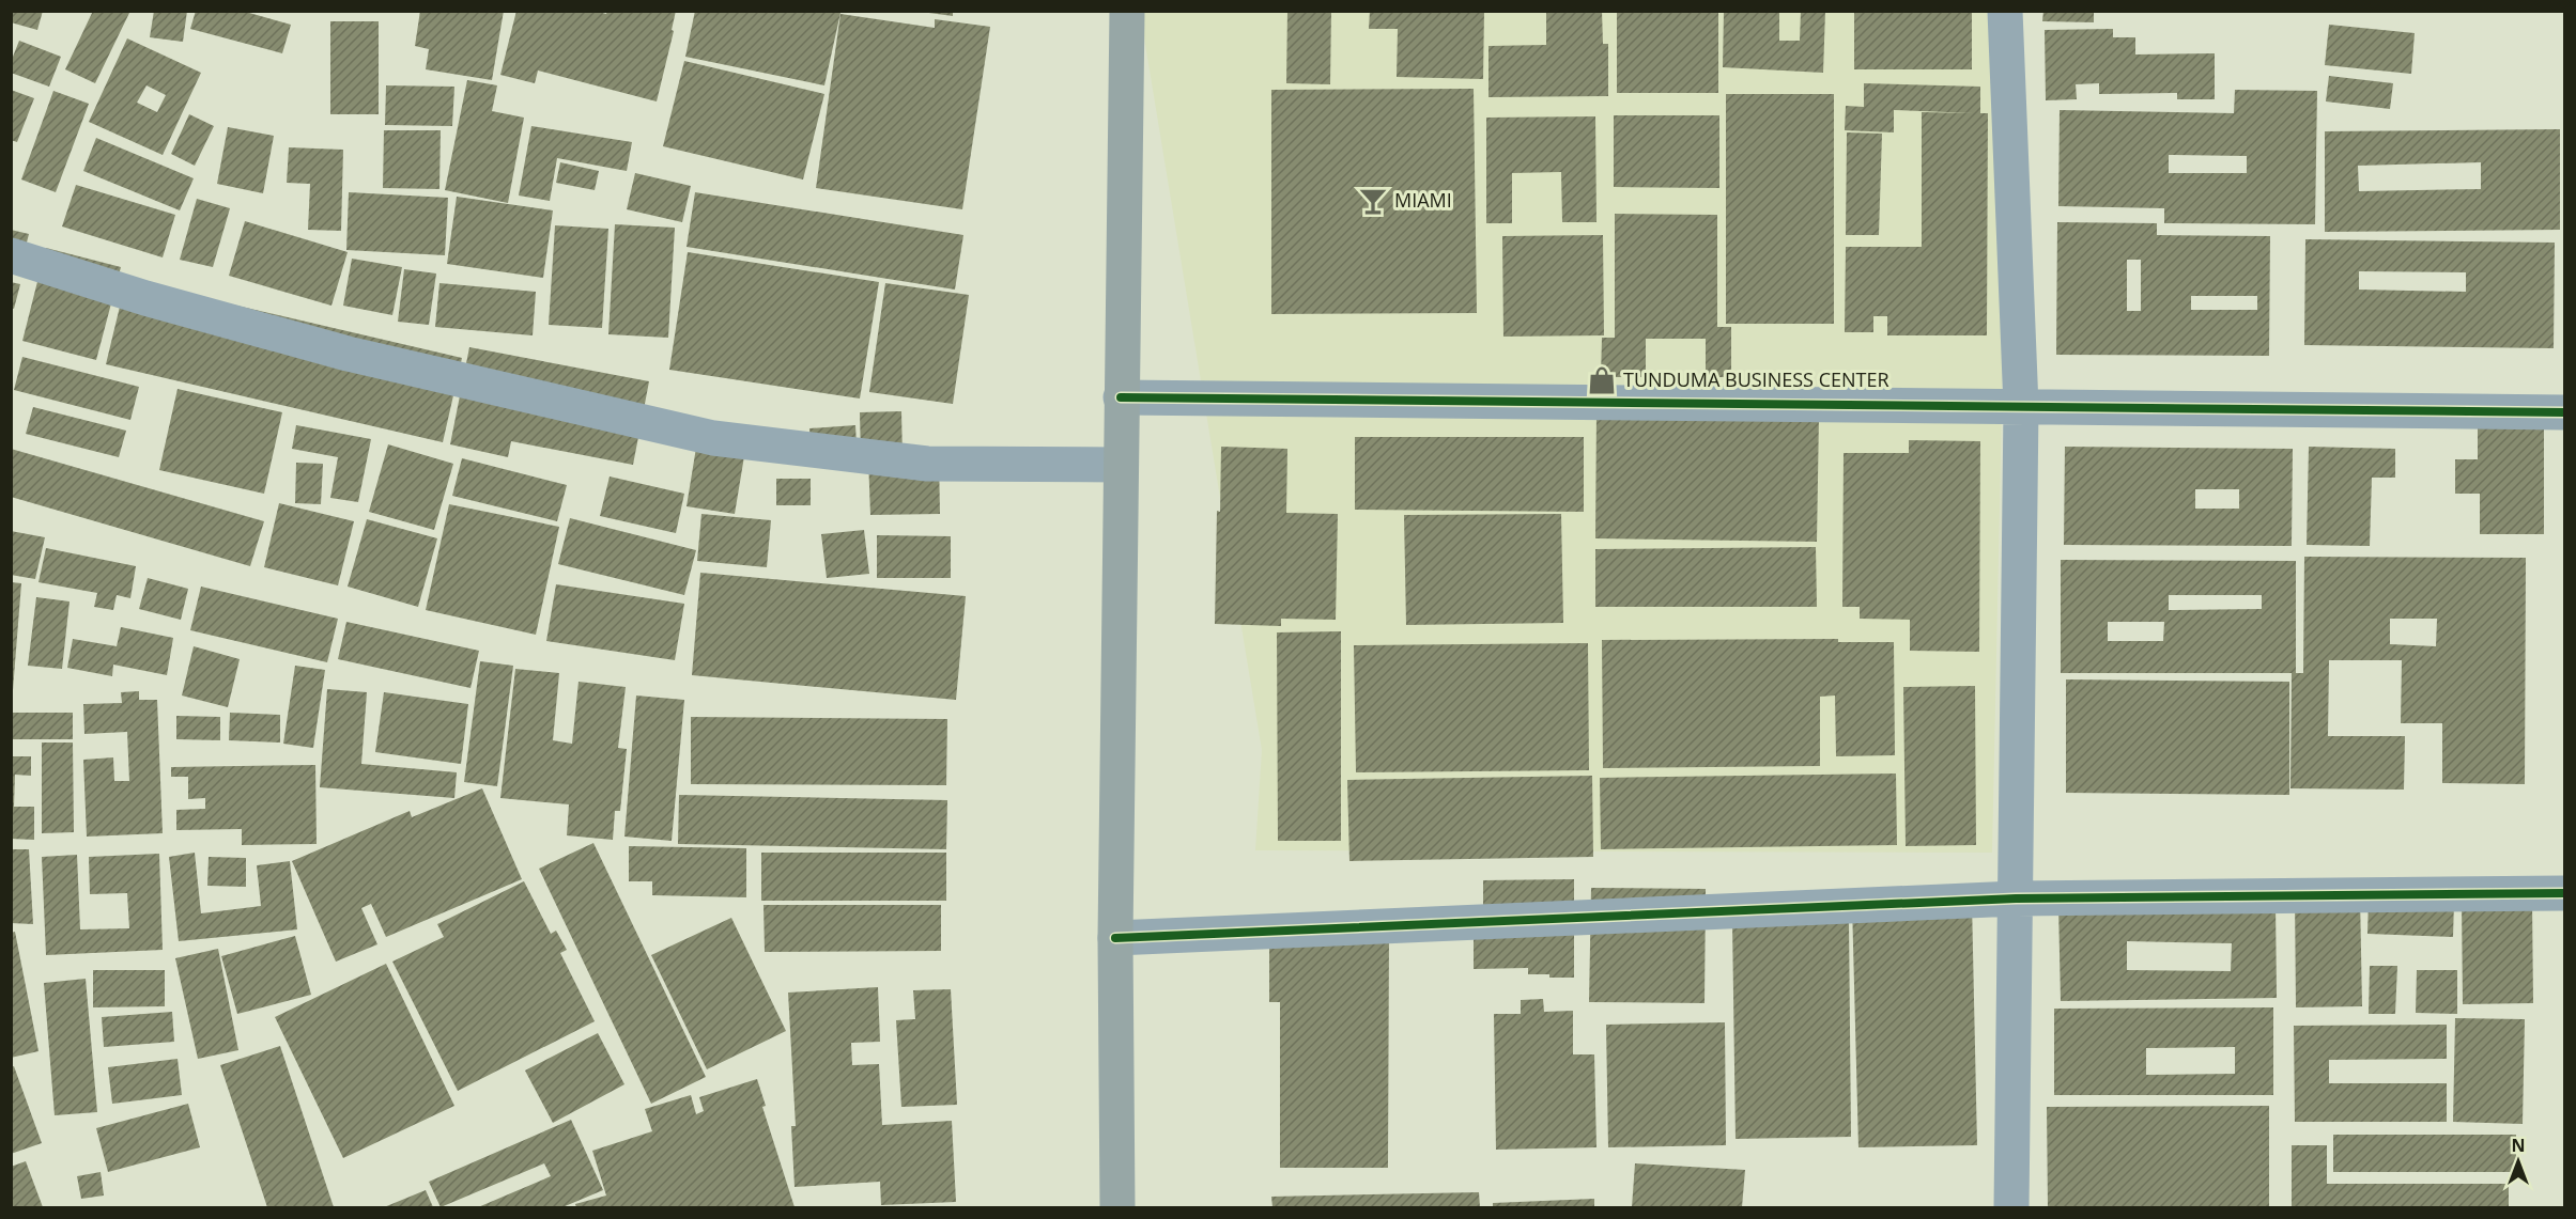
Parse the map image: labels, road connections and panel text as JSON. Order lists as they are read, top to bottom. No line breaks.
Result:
{"places":{"bar":["MIAMI"],"shop":["TUNDUMA BUSINESS CENTER"]},"north":"top"}
